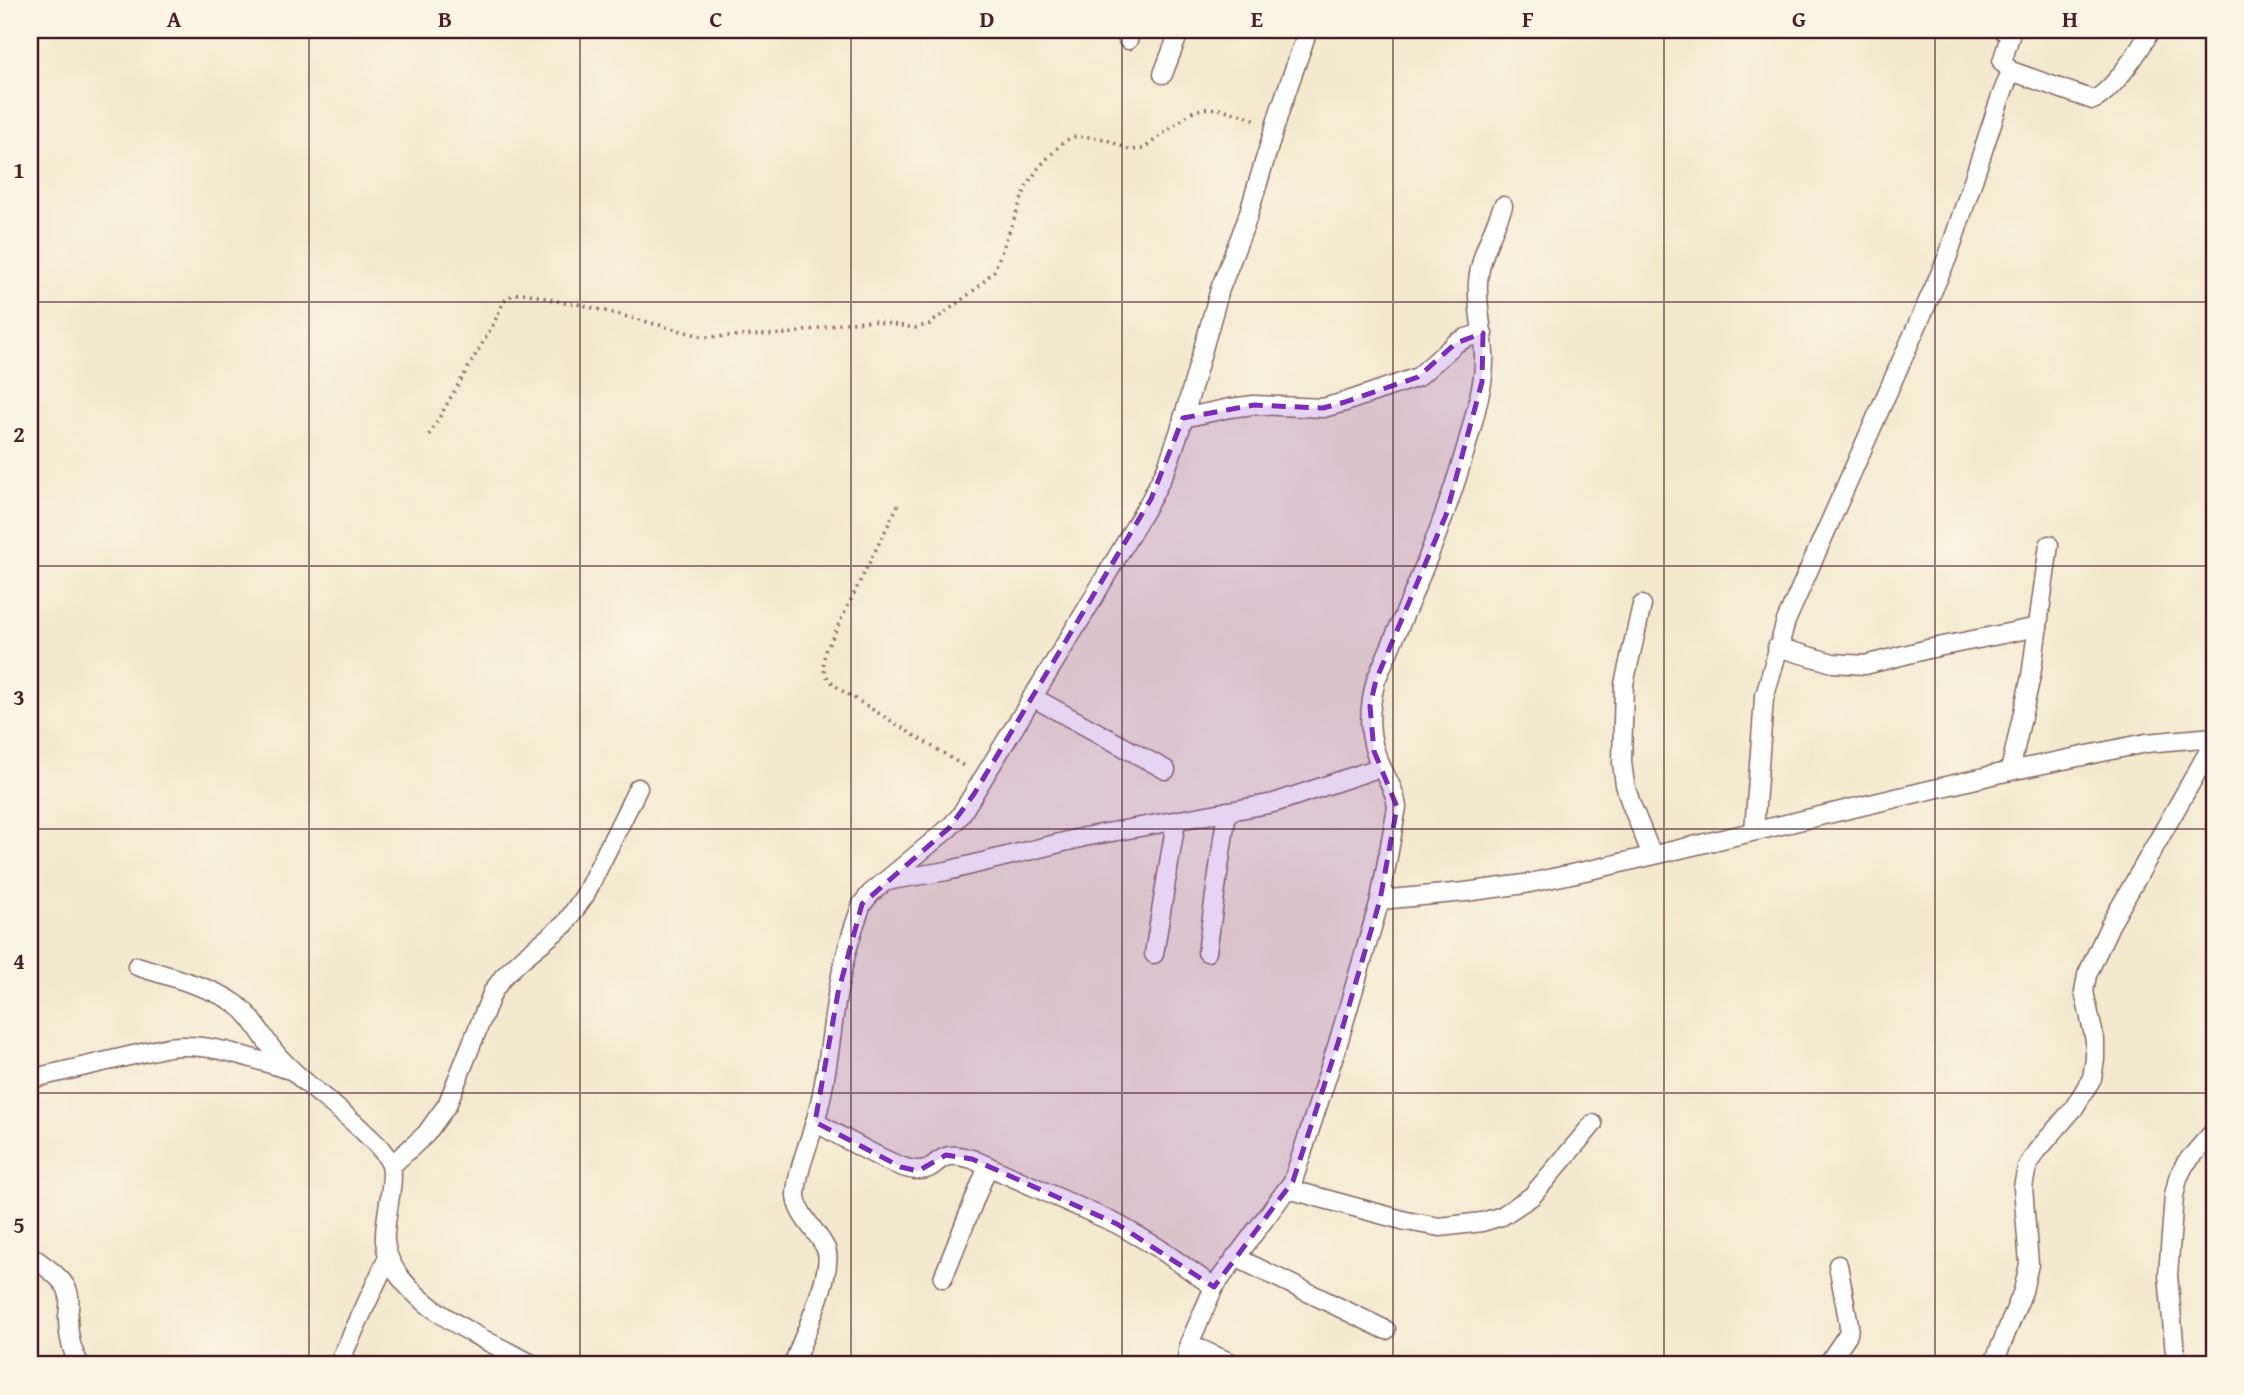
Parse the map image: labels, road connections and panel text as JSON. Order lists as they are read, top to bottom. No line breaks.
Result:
{"grid":{"columns":["A","B","C","D","E","F","G","H"],"rows":["1","2","3","4","5"]}}
